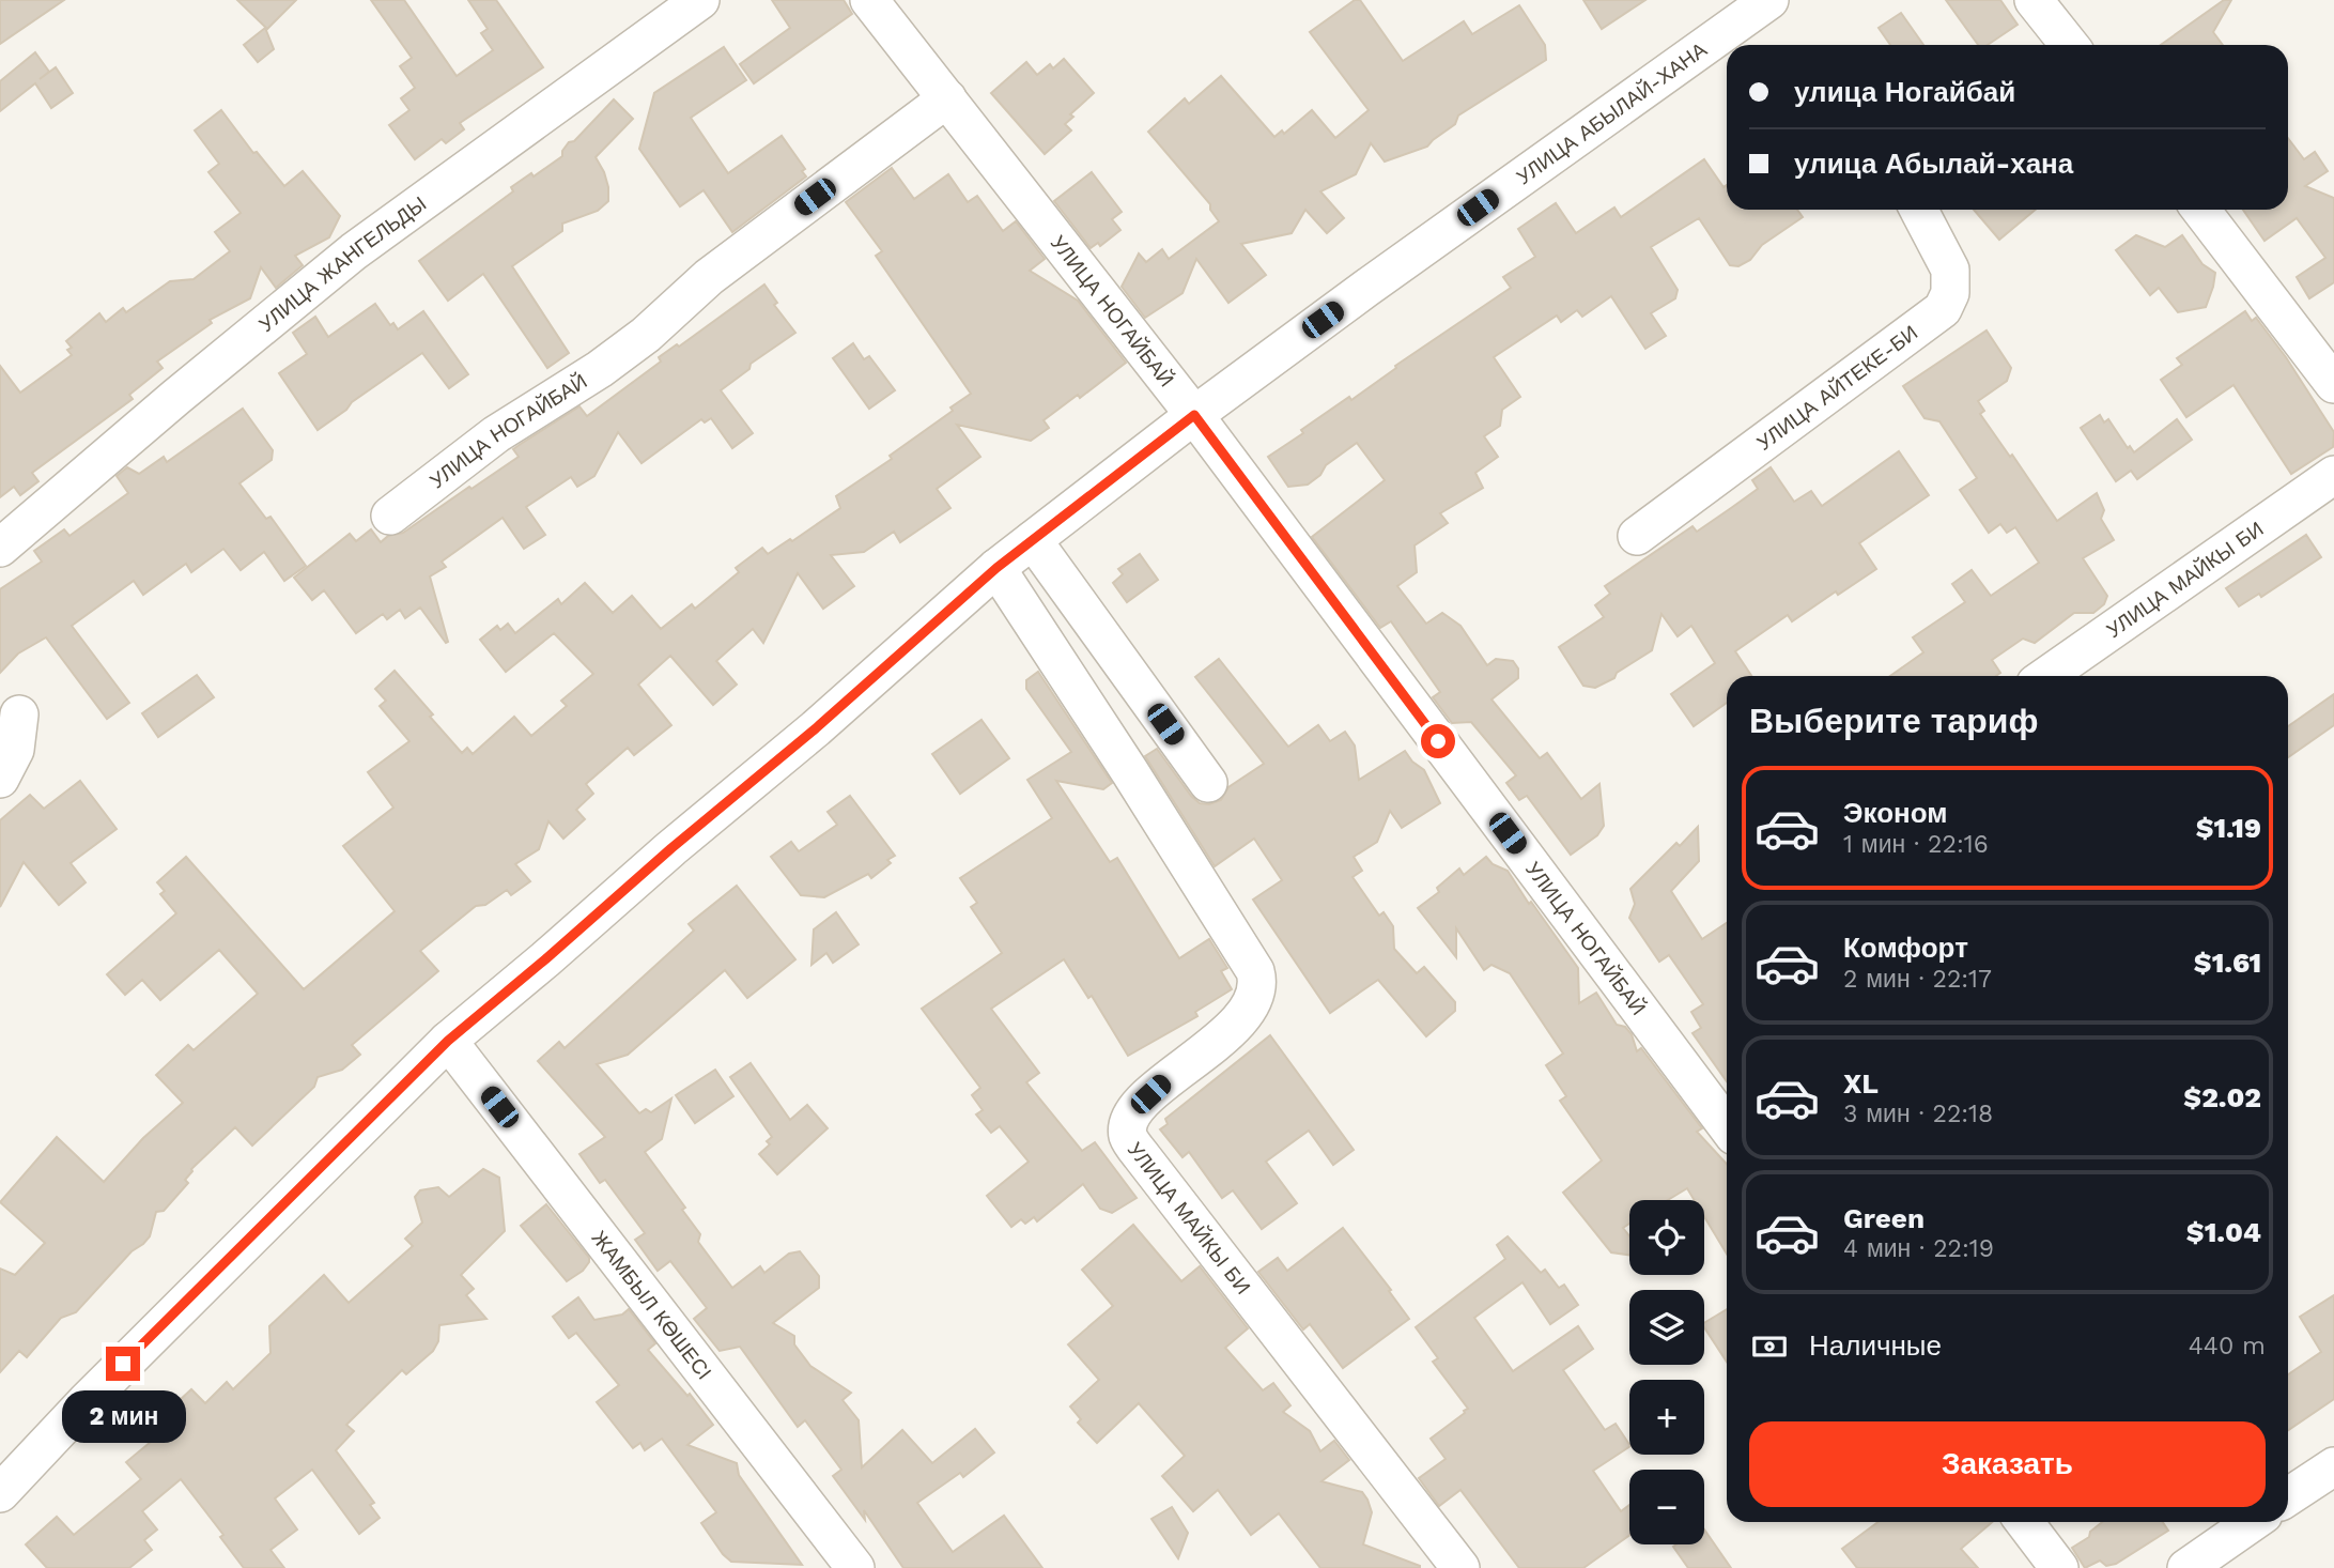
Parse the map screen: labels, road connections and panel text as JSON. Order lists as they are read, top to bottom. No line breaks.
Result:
{"streets":{"street":["УЛИЦА АБЫЛАЙ-ХАНА","УЛИЦА ЖАНГЕЛЬДЫ","УЛИЦА НОГАЙБАЙ","УЛИЦА АЙТЕКЕ-БИ","УЛИЦА МАЙКЫ БИ","ЖАМБЫЛ КӨШЕСІ"]},"crossings":[["УЛИЦА АБЫЛАЙ-ХАНА","УЛИЦА НОГАЙБАЙ"],["УЛИЦА АБЫЛАЙ-ХАНА","УЛИЦА МАЙКЫ БИ"],["УЛИЦА АБЫЛАЙ-ХАНА","ЖАМБЫЛ КӨШЕСІ"]],"page":{"banner":["улица Ногайбай","улица Абылай-хана"],"heading":"Выберите тариф","list":[{"name":"Эконом","note":"1 мин · 22:16","value":"$1.19"},{"name":"Комфорт","note":"2 мин · 22:17","value":"$1.61"},{"name":"XL","note":"3 мин · 22:18","value":"$2.02"},{"name":"Green","note":"4 мин · 22:19","value":"$1.04"}],"map_buttons":["+","−"],"pay":["Наличные","440 m"],"bubble":"2 мин","buttons":"Заказать"}}
